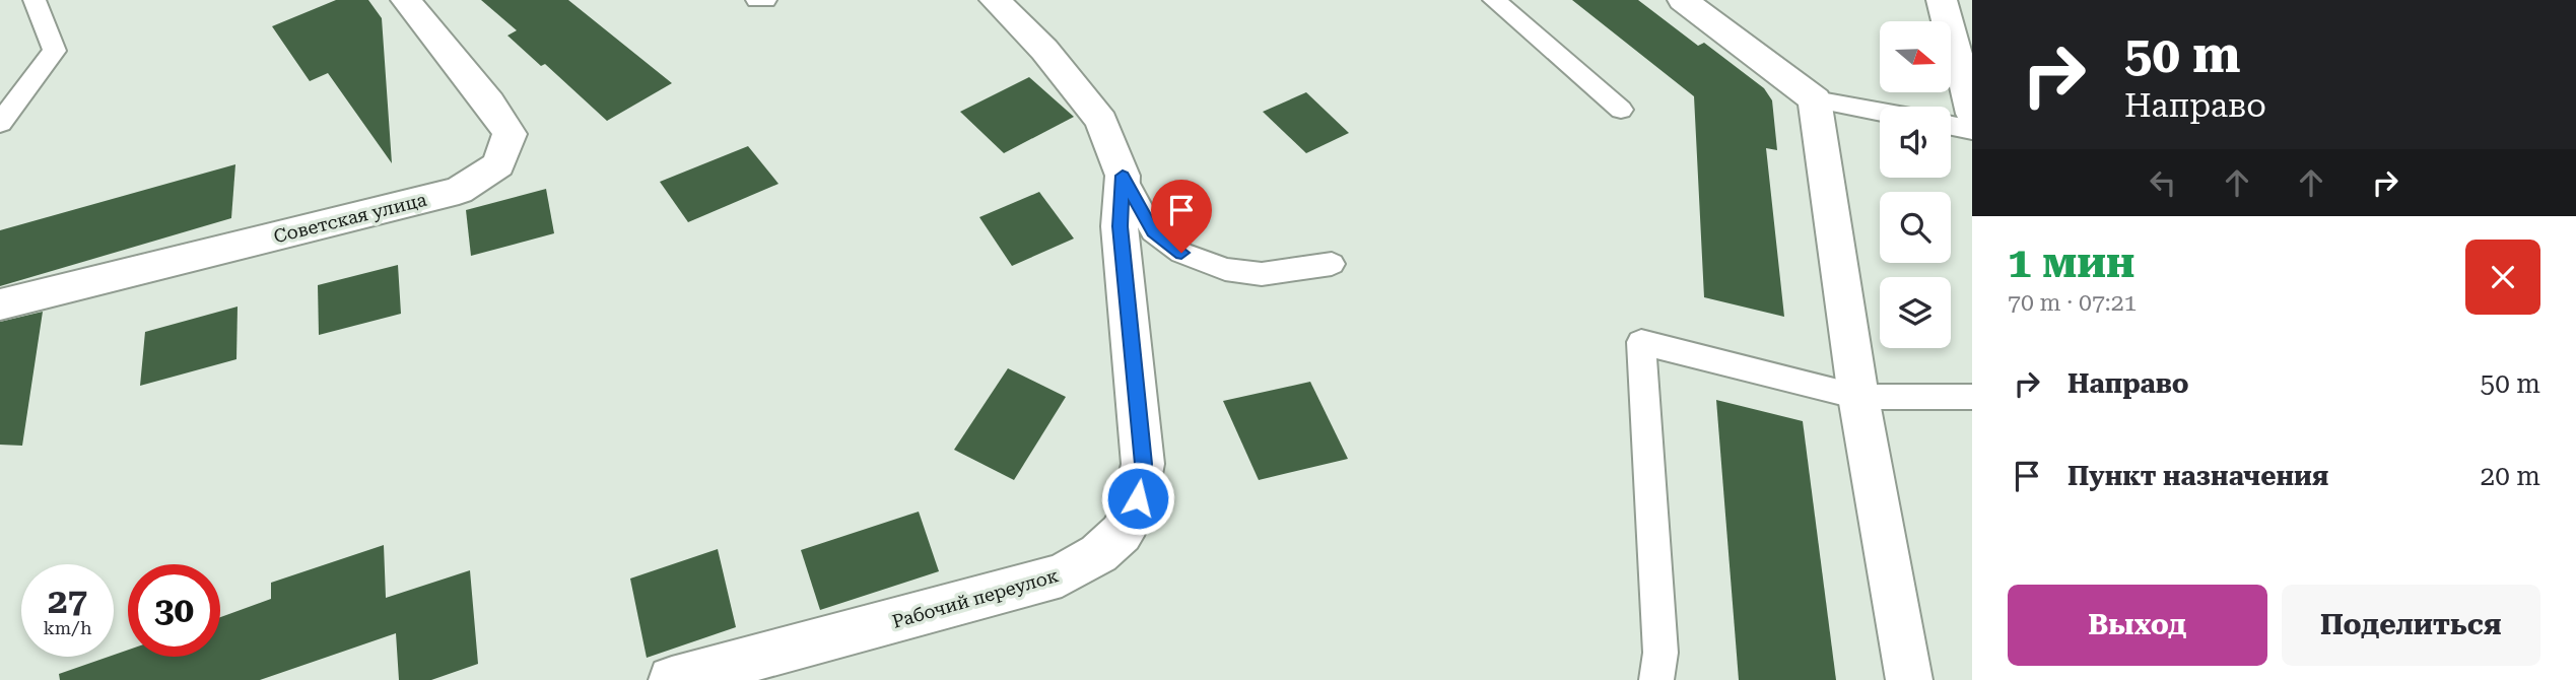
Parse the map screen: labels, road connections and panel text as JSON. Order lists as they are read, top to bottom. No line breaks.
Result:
{"streets":{"street":["Советская улица","Рабочий переулок"]},"north":"right","page":{"turn":["50 m","Направо"],"heading":["1 мин","70 m · 07:21"],"list":[{"name":"Направо","value":"50 m"},{"name":"Пункт назначения","value":"20 m"}],"speed":"27 km/h","limit":"30","buttons":["Выход","Поделиться"]}}
